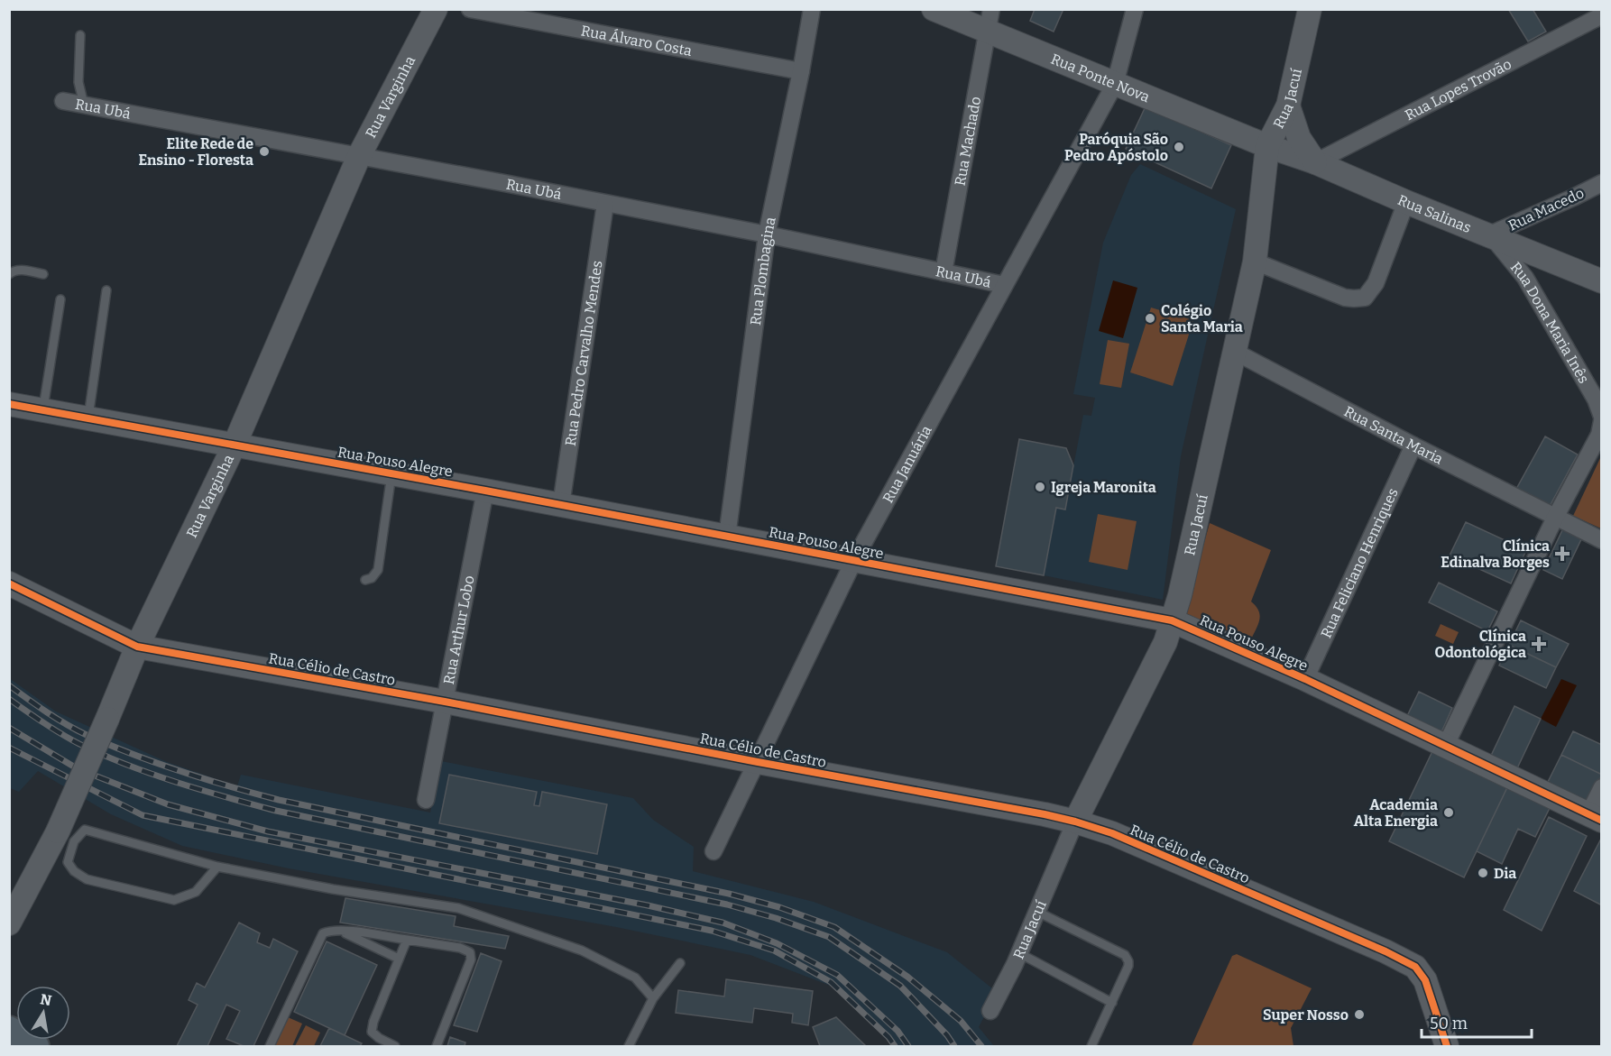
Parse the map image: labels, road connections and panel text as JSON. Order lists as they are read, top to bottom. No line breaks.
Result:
{"streets":{"street":["Rua Álvaro Costa","Rua Ponte Nova","Rua Lopes Trovão","Rua Varginha","Rua Jacuí","Rua Ubá","Rua Machado","Rua Macedo","Rua Salinas","Rua Plombagina","Rua Dona Maria Inês","Rua Pedro Carvalho Mendes","Rua Santa Maria","Rua Pouso Alegre","Rua Januária","Rua Feliciano Henriques","Rua Arthur Lobo","Rua Célio de Castro"]},"crossings":[["Rua Álvaro Costa","Rua Plombagina"],["Rua Ponte Nova","Rua Jacuí"],["Rua Ponte Nova","Rua Machado"],["Rua Ponte Nova","Rua Salinas"],["Rua Ponte Nova","Rua Januária"],["Rua Lopes Trovão","Rua Salinas"],["Rua Varginha","Rua Ubá"],["Rua Varginha","Rua Pouso Alegre"],["Rua Varginha","Rua Célio de Castro"],["Rua Jacuí","Rua Salinas"],["Rua Jacuí","Rua Santa Maria"],["Rua Jacuí","Rua Pouso Alegre"],["Rua Jacuí","Rua Célio de Castro"],["Rua Ubá","Rua Machado"],["Rua Ubá","Rua Plombagina"],["Rua Ubá","Rua Pedro Carvalho Mendes"],["Rua Ubá","Rua Januária"],["Rua Macedo","Rua Salinas"],["Rua Macedo","Rua Dona Maria Inês"],["Rua Salinas","Rua Dona Maria Inês"],["Rua Plombagina","Rua Pouso Alegre"],["Rua Pedro Carvalho Mendes","Rua Pouso Alegre"],["Rua Santa Maria","Rua Feliciano Henriques"],["Rua Pouso Alegre","Rua Januária"],["Rua Pouso Alegre","Rua Feliciano Henriques"],["Rua Pouso Alegre","Rua Arthur Lobo"],["Rua Januária","Rua Célio de Castro"],["Rua Arthur Lobo","Rua Célio de Castro"]],"places":{"other":["Paróquia São Pedro Apóstolo","Elite Rede de Ensino - Floresta","Colégio Santa Maria","Igreja Maronita","Academia Alta Energia","Dia","Super Nosso"],"health":["Clínica Edinalva Borges","Clínica Odontológica"]},"scale_bar":"50 m","north":"top"}
